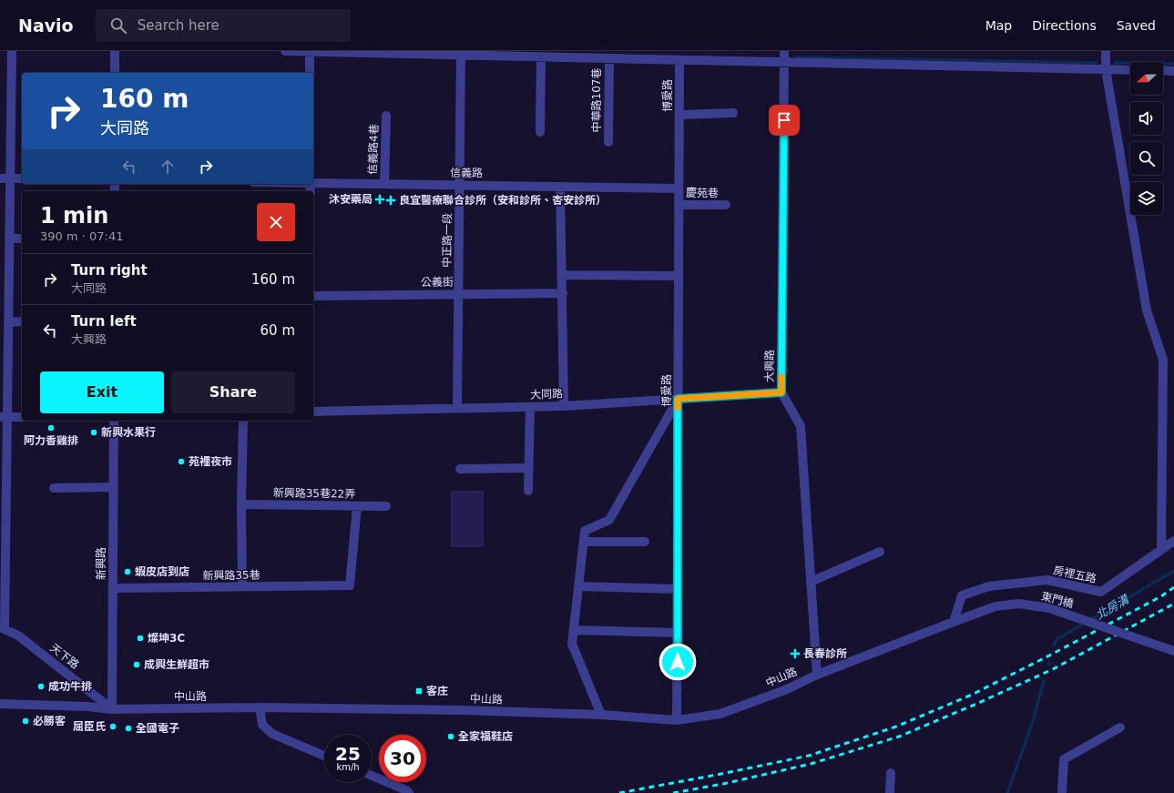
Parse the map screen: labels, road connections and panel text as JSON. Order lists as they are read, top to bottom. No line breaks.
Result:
{"streets":{"street":["博愛路","中華路107巷","信義路4巷","信義路","慶苑巷","中正路一段","公義街","大興路","大同路","新興路35巷22弄","新興路","房裡五路","新興路35巷","東門橋","天下路","中山路"]},"crossings":[["博愛路","信義路"],["博愛路","慶苑巷"],["博愛路","大同路"],["博愛路","中山路"],["信義路4巷","信義路"],["信義路","中正路一段"],["中正路一段","公義街"],["中正路一段","大同路"],["大興路","大同路"],["大興路","中山路"],["新興路35巷22弄","新興路35巷"],["新興路","新興路35巷"],["新興路","天下路"],["新興路","中山路"],["房裡五路","東門橋"],["房裡五路","中山路"],["東門橋","中山路"],["天下路","中山路"]],"water":["北房溝"],"places":{"health":["沐安藥局","良宜醫療聯合診所（安和診所、杏安診所）","長春診所"],"other":["阿力香雞排","新興水果行","苑裡夜市","蝦皮店到店","燦坤3C","成興生鮮超市","成功牛排","必勝客","屈臣氏","全國電子","全家福鞋店"],"transit":["客庄"]},"north":"left","page":{"header":"Navio","search":"Search here","nav":["Map","Directions","Saved"],"turn":["160 m","大同路"],"heading":["1 min","390 m · 07:41"],"list":[{"name":"Turn right","note":"大同路","value":"160 m"},{"name":"Turn left","note":"大興路","value":"60 m"}],"buttons":["Exit","Share"],"speed":"25 km/h","limit":"30"}}
